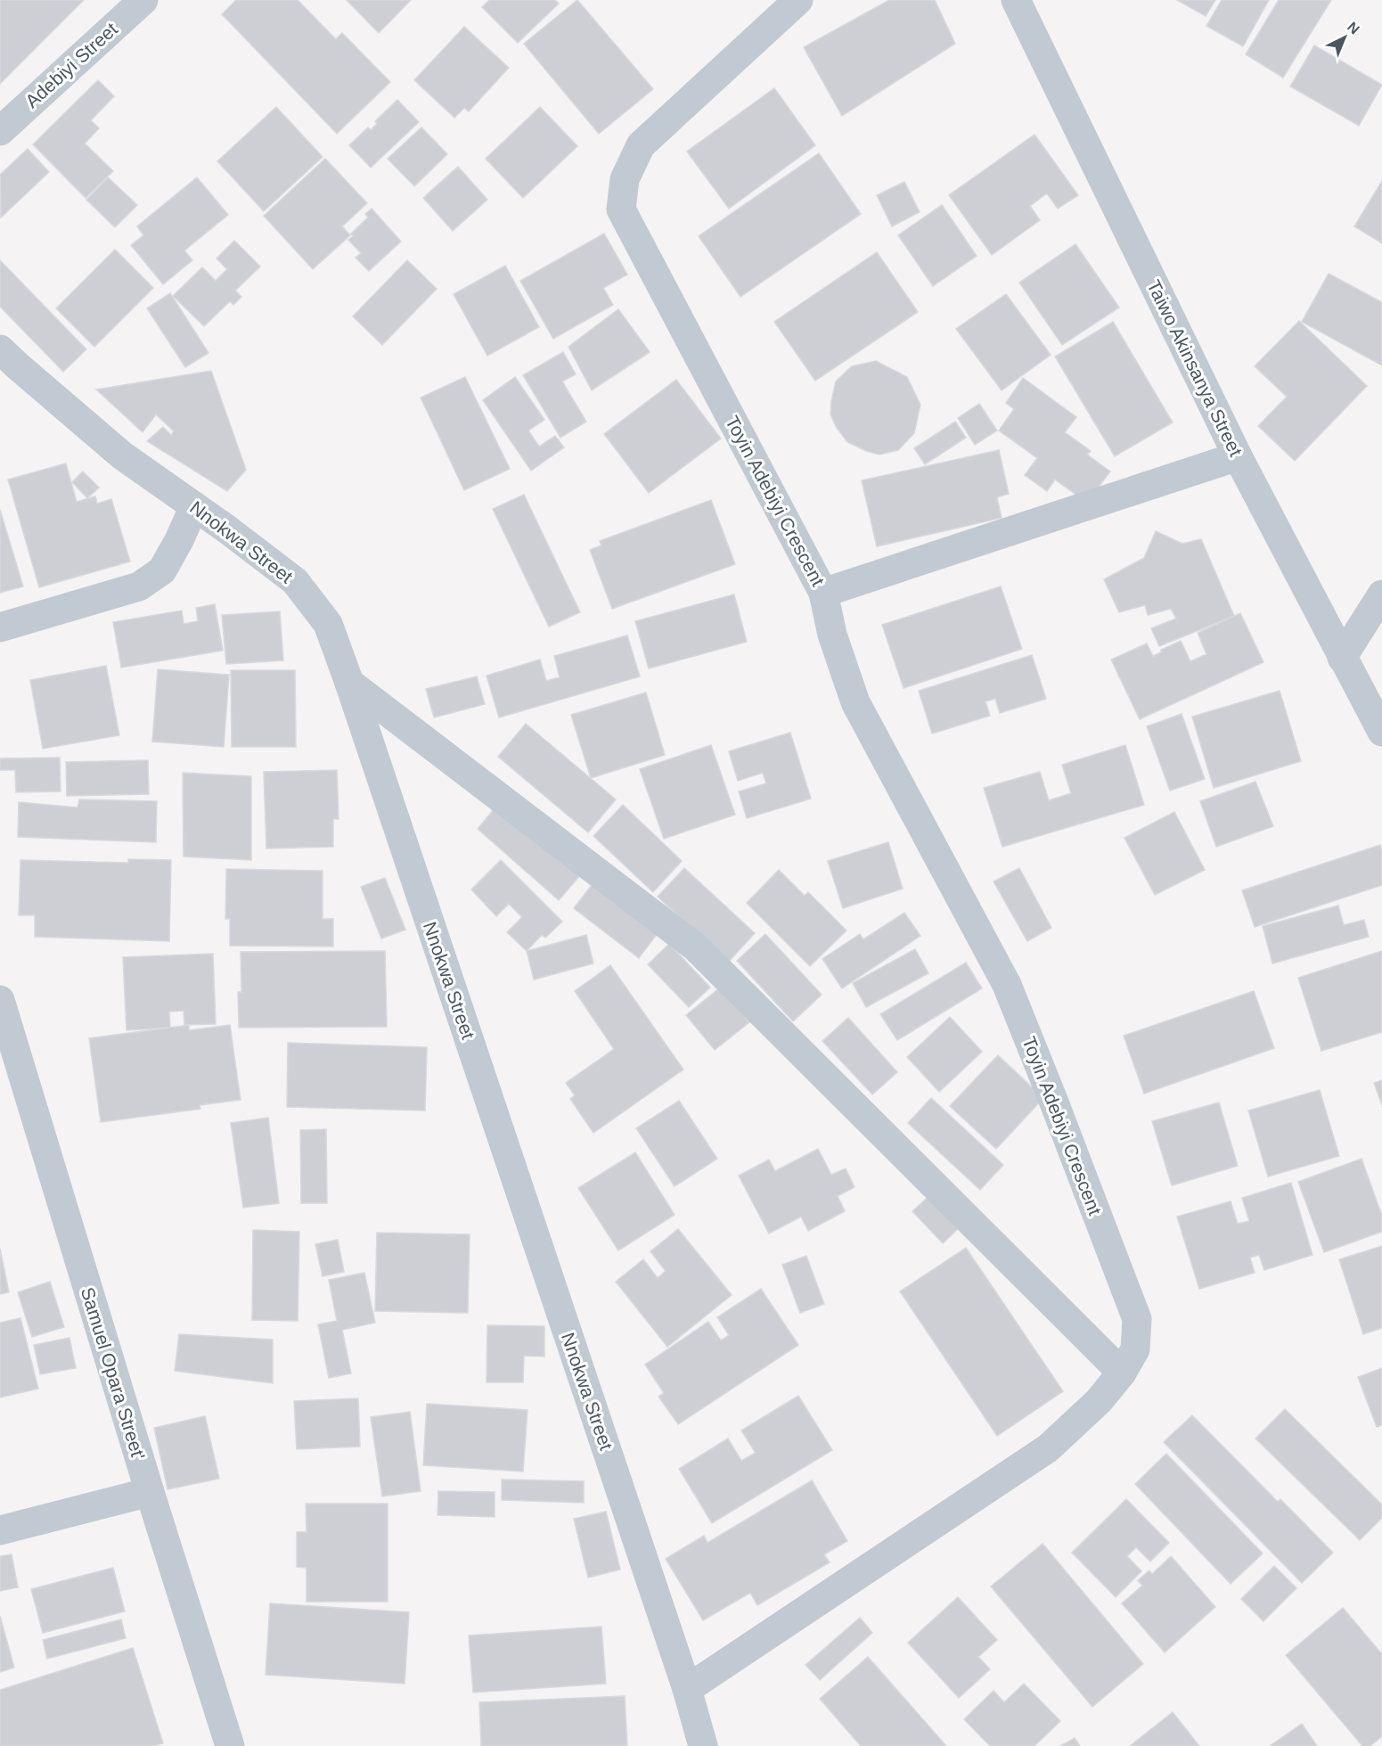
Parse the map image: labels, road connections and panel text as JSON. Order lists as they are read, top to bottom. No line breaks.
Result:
{"streets":{"street":["Adebiyi Street","Taiwo Akinsanya Street","Toyin Adebiyi Crescent","Nnokwa Street","Samuel Opara Street'"]},"crossings":[["Toyin Adebiyi Crescent","Nnokwa Street"]],"north":"top right"}
